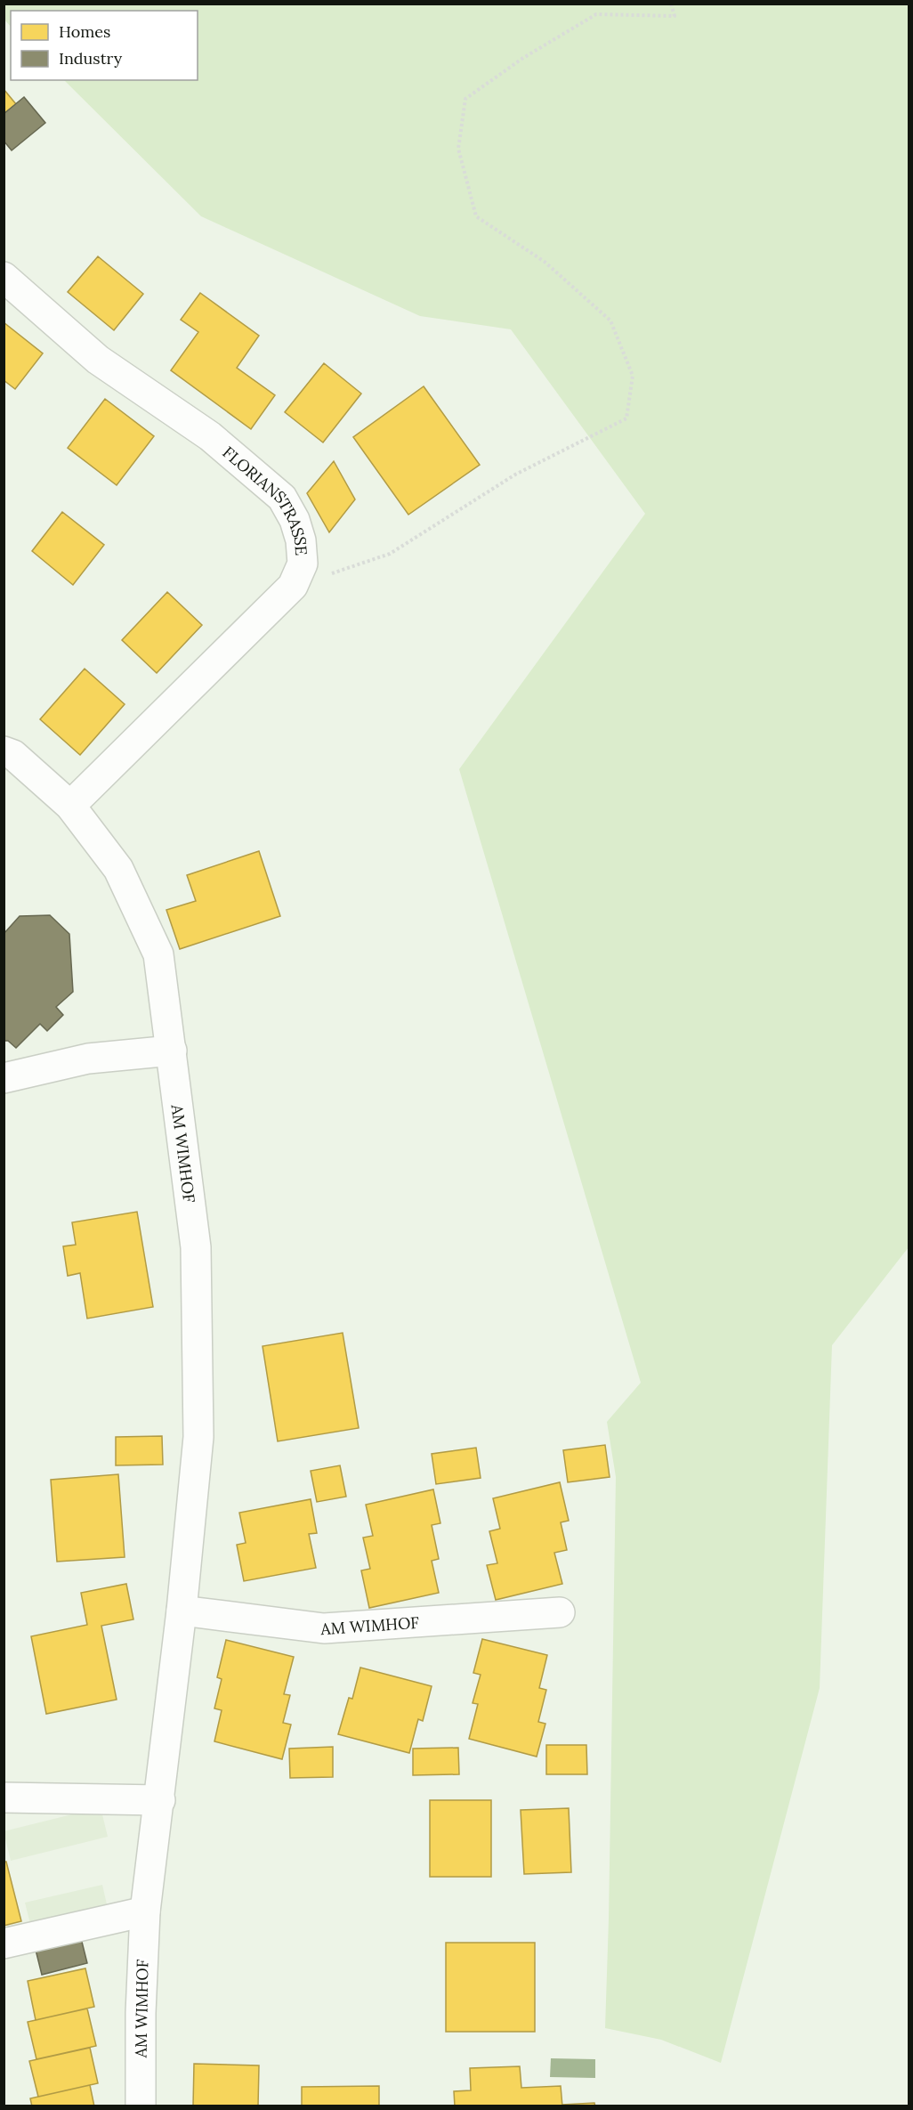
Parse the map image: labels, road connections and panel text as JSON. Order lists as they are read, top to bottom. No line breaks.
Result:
{"streets":{"street":["FLORIANSTRASSE","AM WIMHOF"]},"crossings":[["FLORIANSTRASSE","AM WIMHOF"]],"legend":["Homes","Industry"]}
